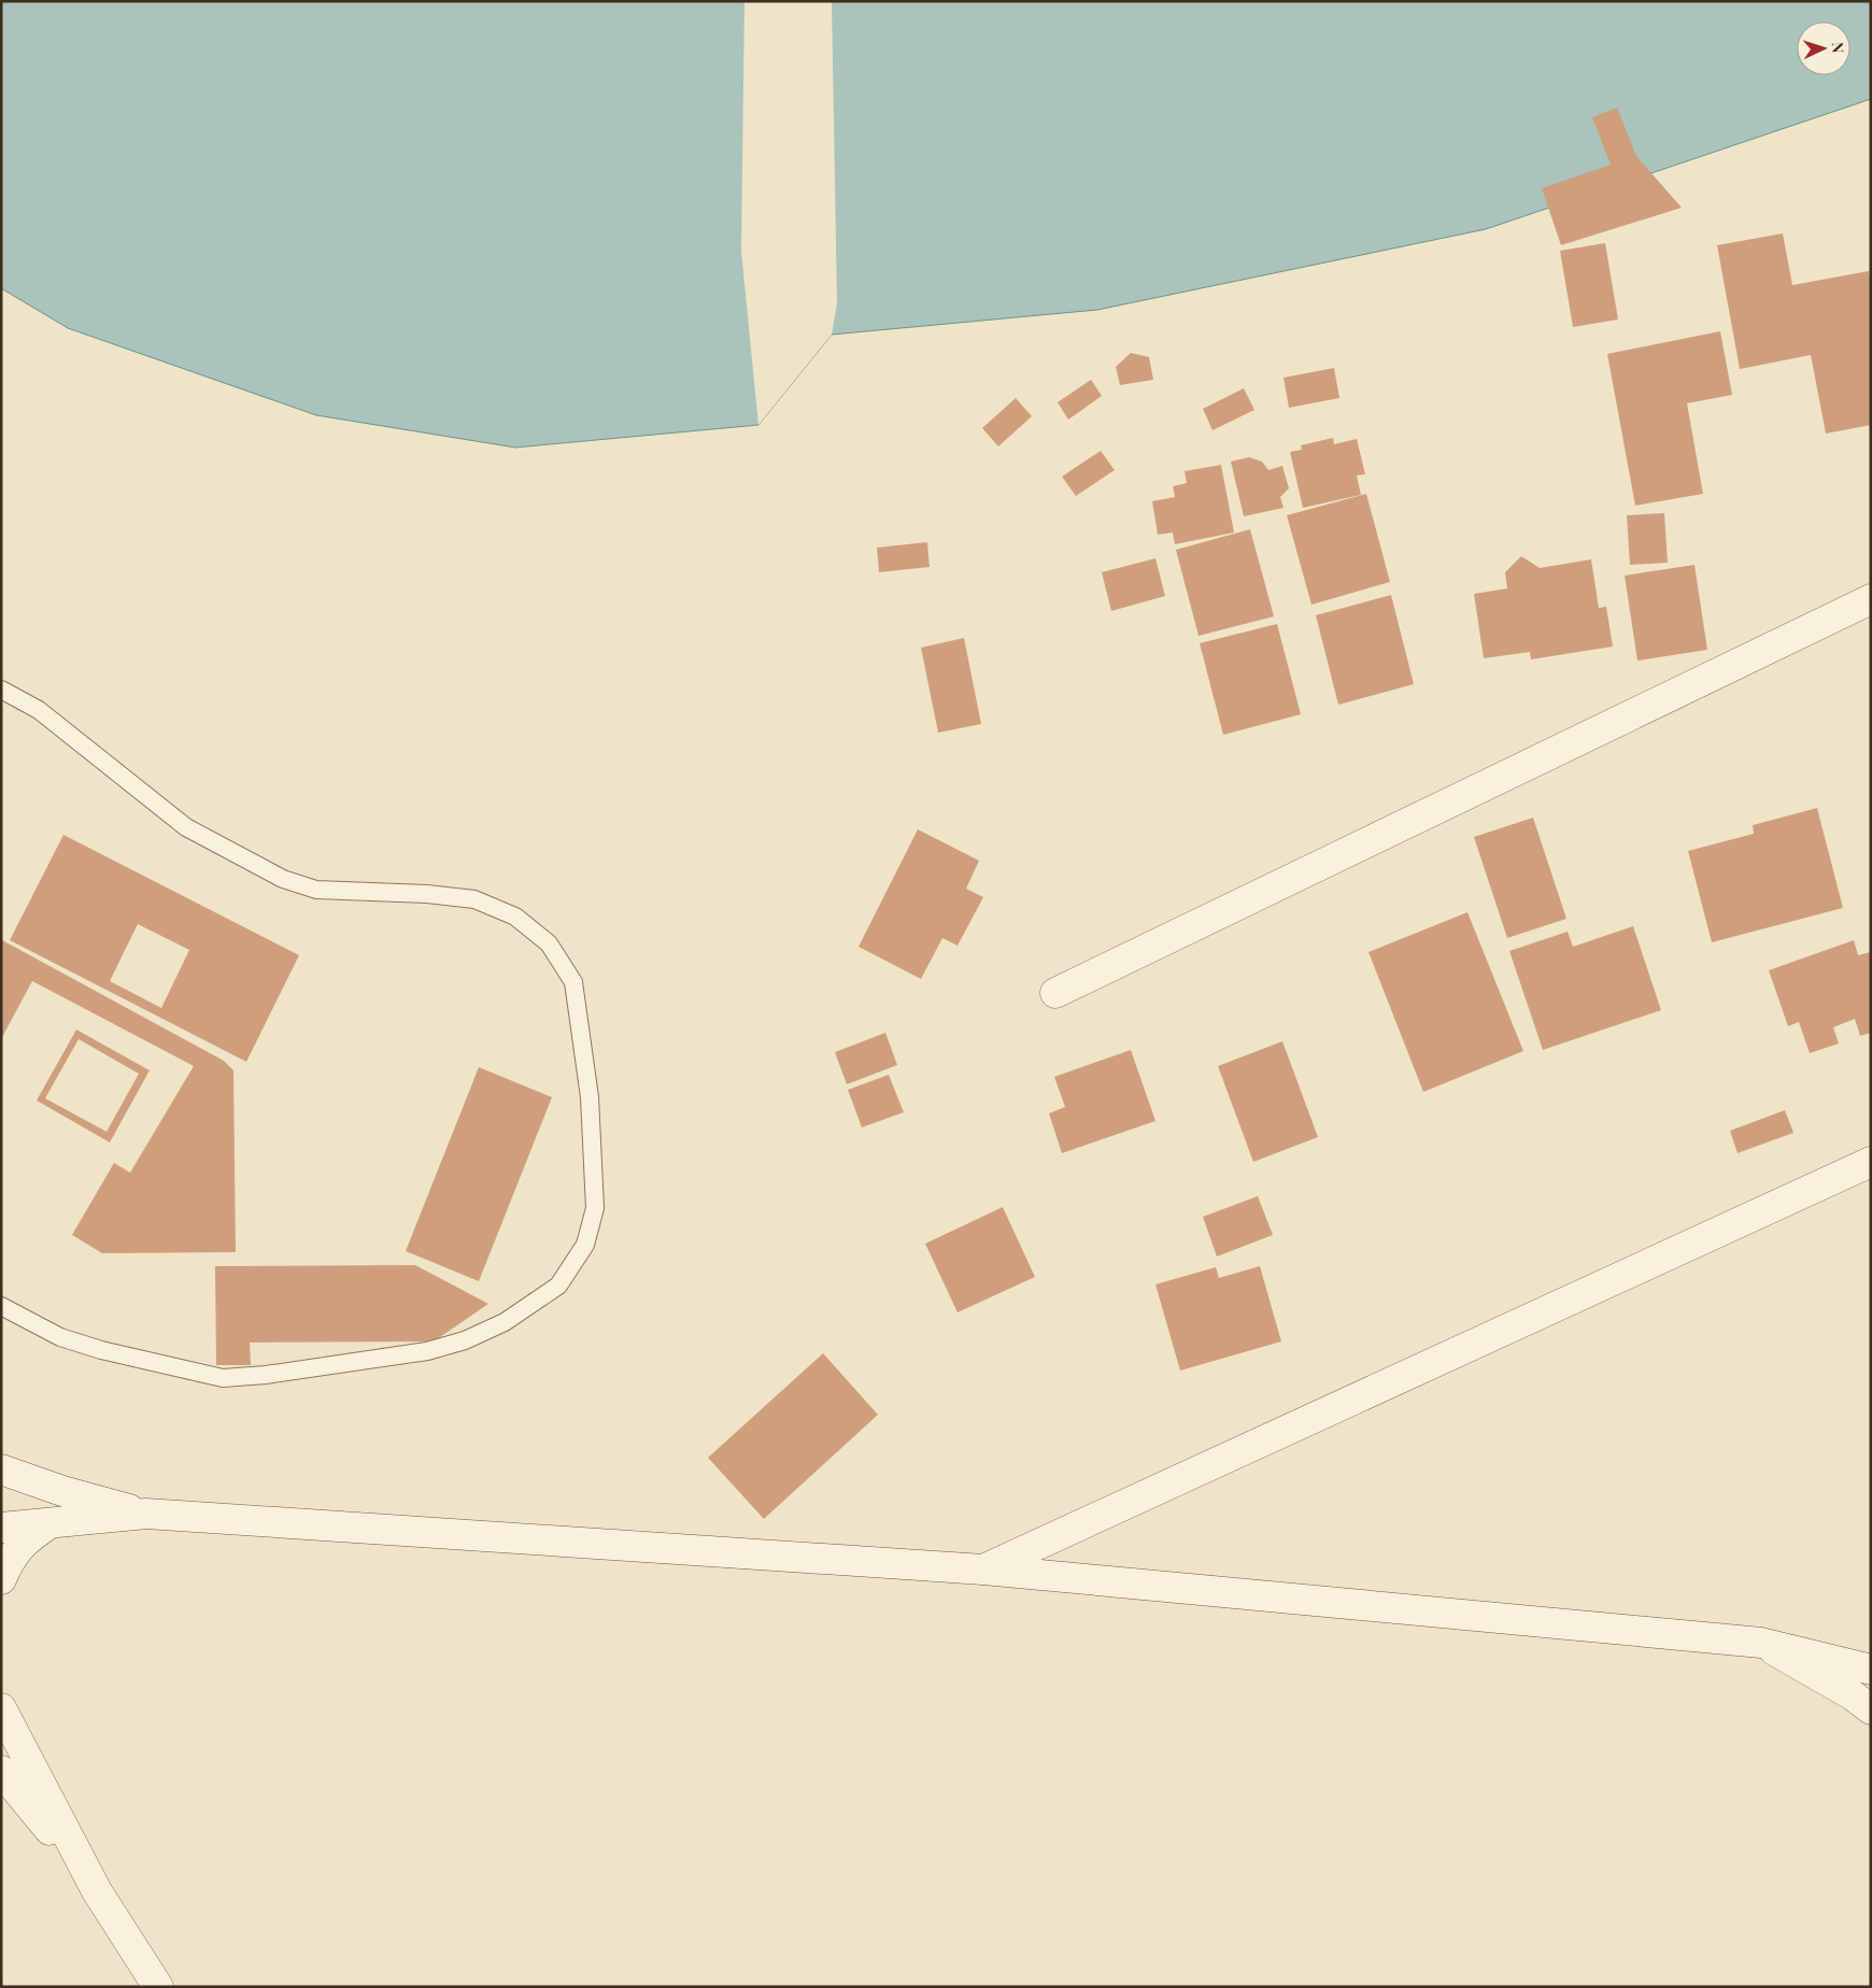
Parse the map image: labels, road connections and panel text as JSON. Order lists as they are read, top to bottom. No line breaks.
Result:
{"north":"right"}
